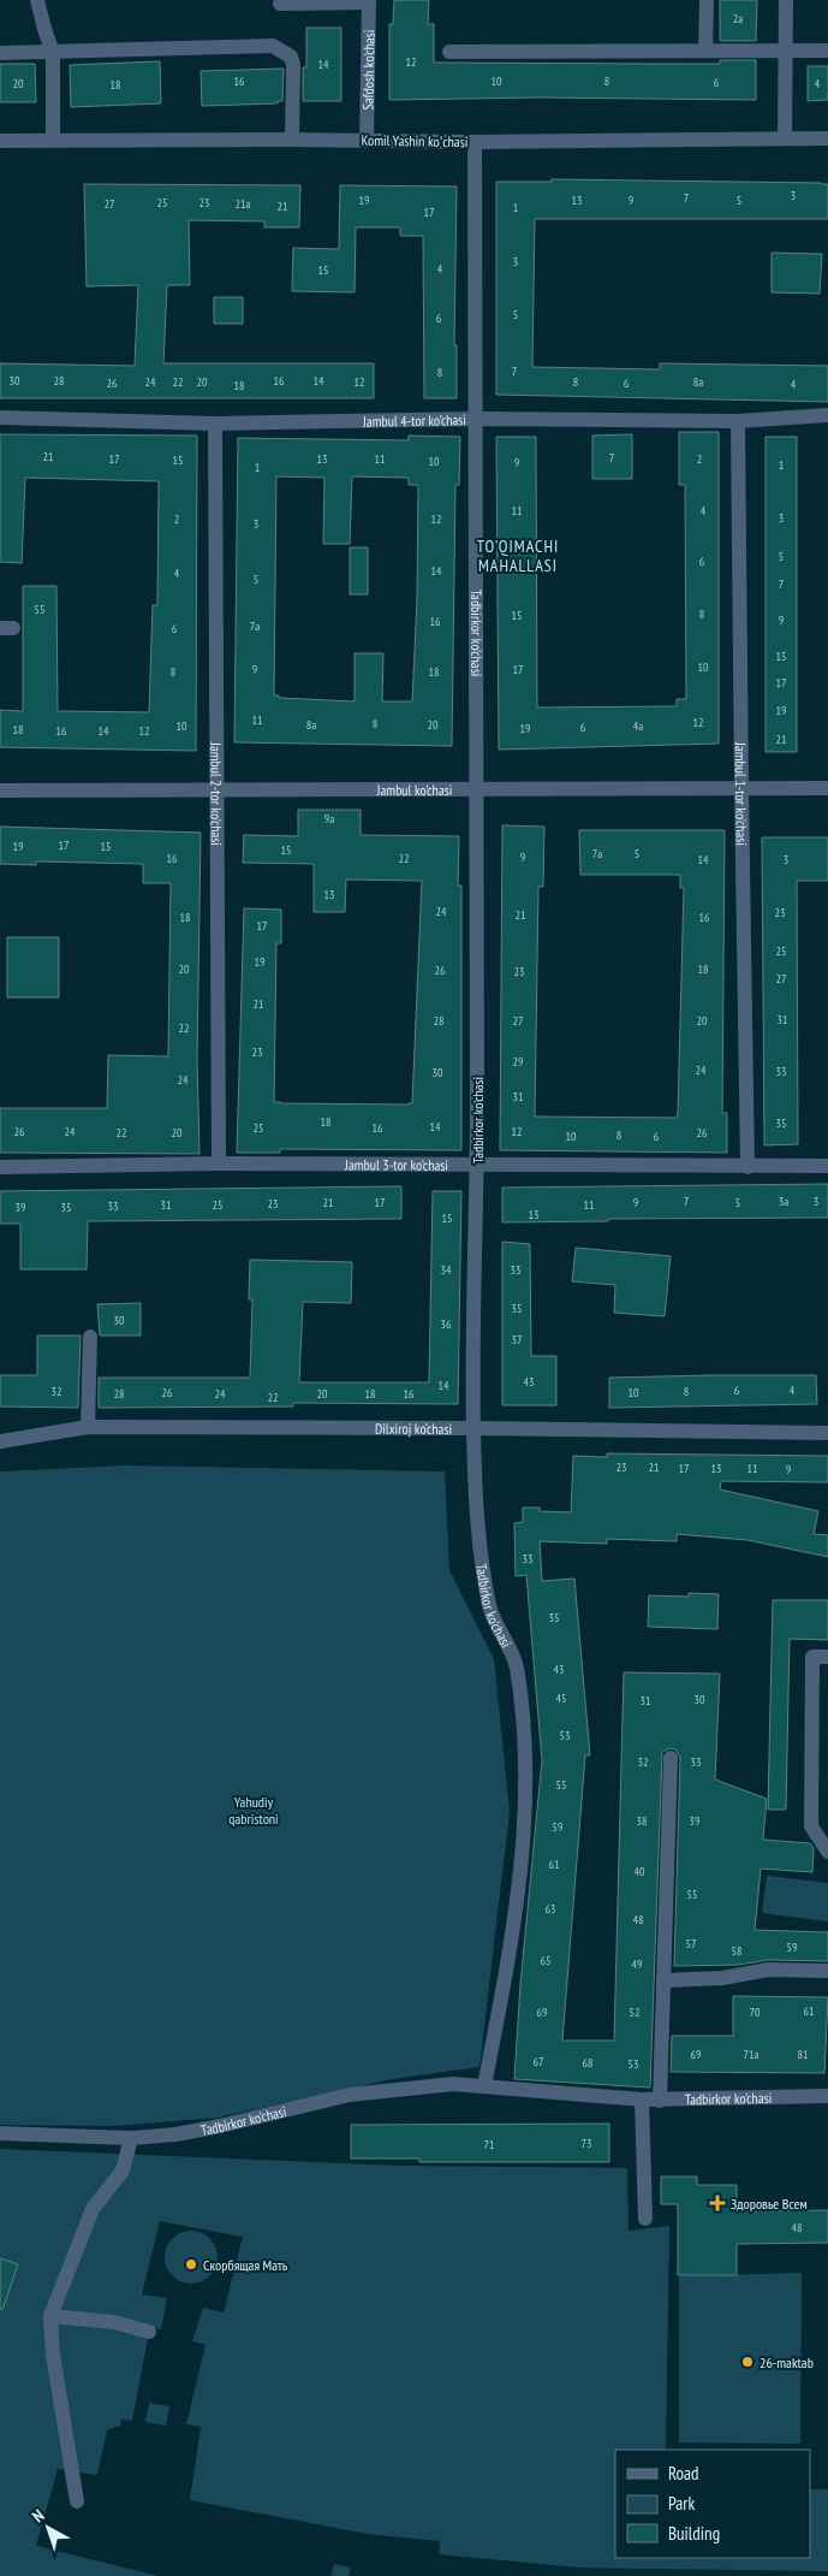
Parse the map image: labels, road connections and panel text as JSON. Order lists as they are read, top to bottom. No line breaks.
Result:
{"streets":{"street":["Safdosh ko'chasi","Komil Yashin koʻchasi","Jambul 4-tor ko'chasi","Tadbirkor ko'chasi","Jambul ko'chasi","Jambul 2-tor ko'chasi","Jambul 1-tor ko'chasi","Jambul 3-tor ko'chasi","Dilxiroj ko‘chasi"]},"crossings":[["Safdosh ko'chasi","Komil Yashin koʻchasi"],["Komil Yashin koʻchasi","Tadbirkor ko'chasi"],["Jambul 4-tor ko'chasi","Tadbirkor ko'chasi"],["Jambul 4-tor ko'chasi","Jambul 2-tor ko'chasi"],["Jambul 4-tor ko'chasi","Jambul 1-tor ko'chasi"],["Tadbirkor ko'chasi","Jambul ko'chasi"],["Tadbirkor ko'chasi","Jambul 3-tor ko'chasi"],["Tadbirkor ko'chasi","Dilxiroj ko‘chasi"],["Jambul ko'chasi","Jambul 2-tor ko'chasi"],["Jambul ko'chasi","Jambul 1-tor ko'chasi"],["Jambul 2-tor ko'chasi","Jambul 3-tor ko'chasi"],["Jambul 1-tor ko'chasi","Jambul 3-tor ko'chasi"]],"districts":["TO'QIMACHI MAHALLASI"],"parks":["Yahudiy qabristoni"],"places":{"health":["Здоровье Всем"],"other":["Скорбящая Мать","26-maktab"]},"house_numbers":["2a","12","14","16","10","8","6","20","4","18","3","7","19","13","9","5","25","23","27","21a","21","1","17","3","4","15","5","6","7","8","30","28","16","14","24","22","20","12","8","8a","26","6","4","18","21","7","17","13","11","2","15","10","9","1","1","11","4","3","2","12","3","5","6","14","4","5","7","55","8","15","9","16","7a","6","15","10","9","17","8","18","17","19","11","12","8","8a","20","10","4a","6","19","18","16","14","12","21","9a","17","19","15","15","7a","5","9","16","22","14","3","13","24","23","21","18","16","17","25","19","20","18","26","23","27","21","31","28","27","20","22","23","29","24","33","30","24","31","18","35","14","25","16","26","24","12","22","20","26","8","10","6","7","3a","3","21","17","9","5","23","31","25","11","33","39","35","13","15","34","33","35","30","36","37","43","14","6","4","32","8","26","10","28","24","20","18","16","22","23","21","17","13","11","9","33","35","43","45","30","31","53","32","33","55","38","39","59","61","40","55","63","48","57","59","58","65","49","61","69","52","70","69","71a","81","67","68","53","73","71","48"],"legend":["Road","Park","Building"],"north":"top left"}
